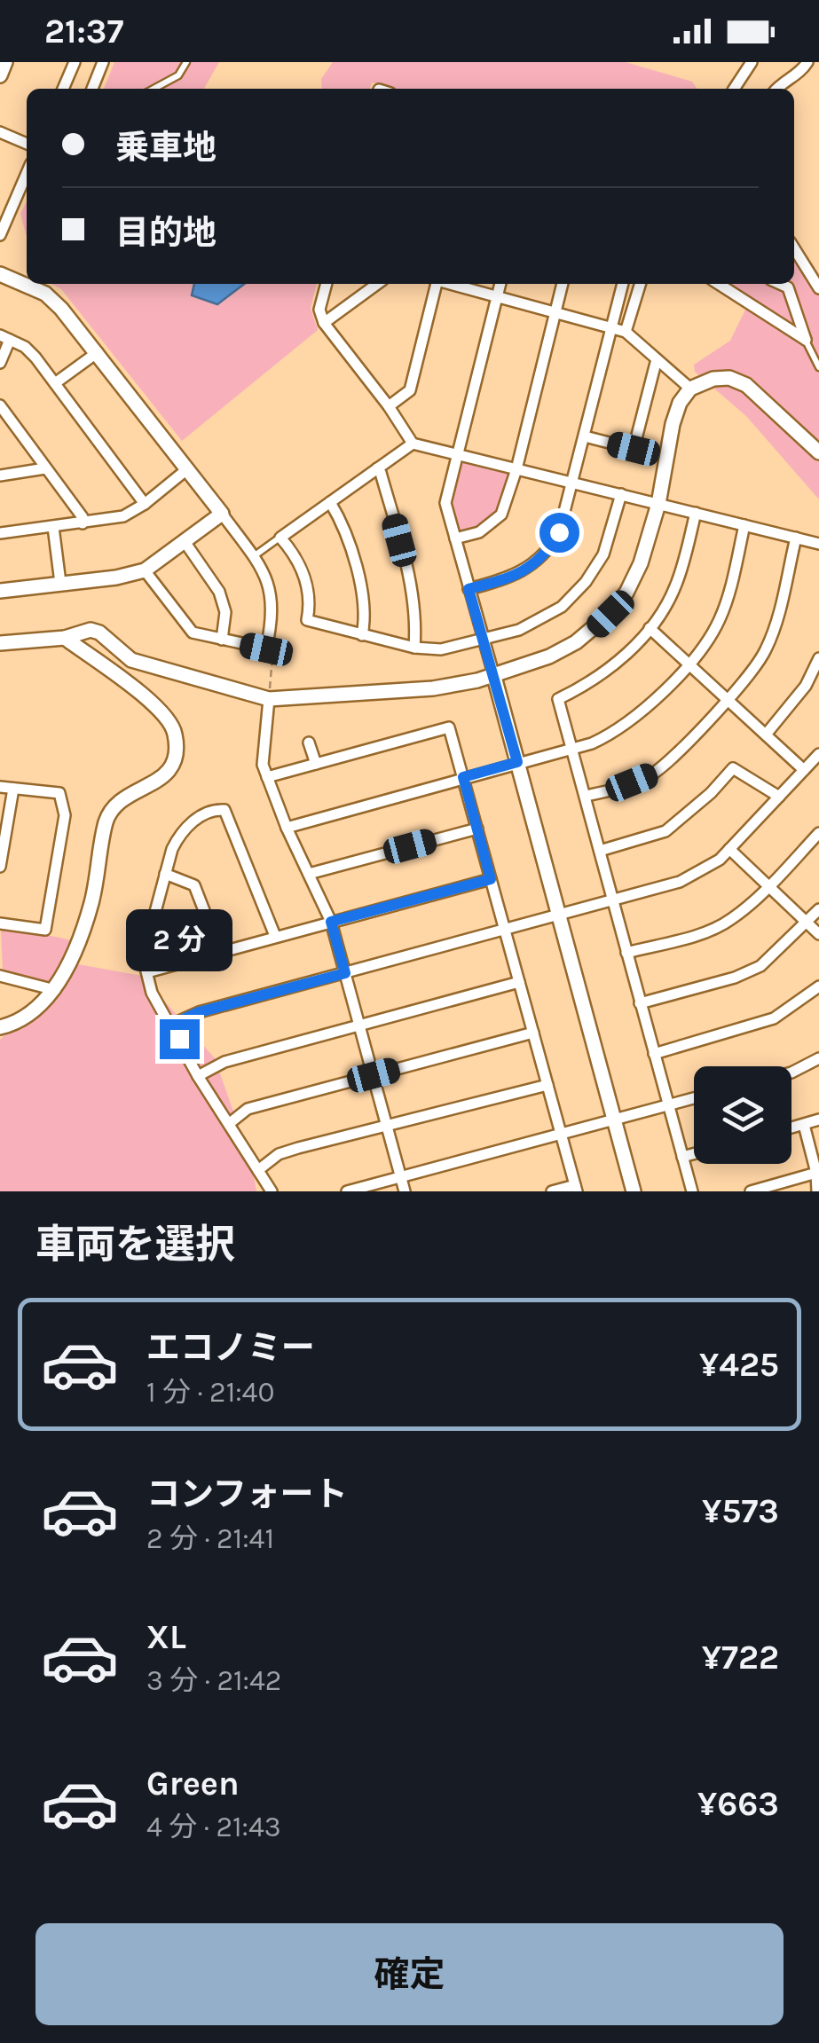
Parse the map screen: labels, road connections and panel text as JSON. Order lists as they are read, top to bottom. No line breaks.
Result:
{"page":{"status":"21:37","banner":["乗車地","目的地"],"bubble":"2 分","heading":"車両を選択","list":[{"name":"エコノミー","note":"1 分 · 21:40","value":"¥425"},{"name":"コンフォート","note":"2 分 · 21:41","value":"¥573"},{"name":"XL","note":"3 分 · 21:42","value":"¥722"},{"name":"Green","note":"4 分 · 21:43","value":"¥663"}],"buttons":"確定"}}
